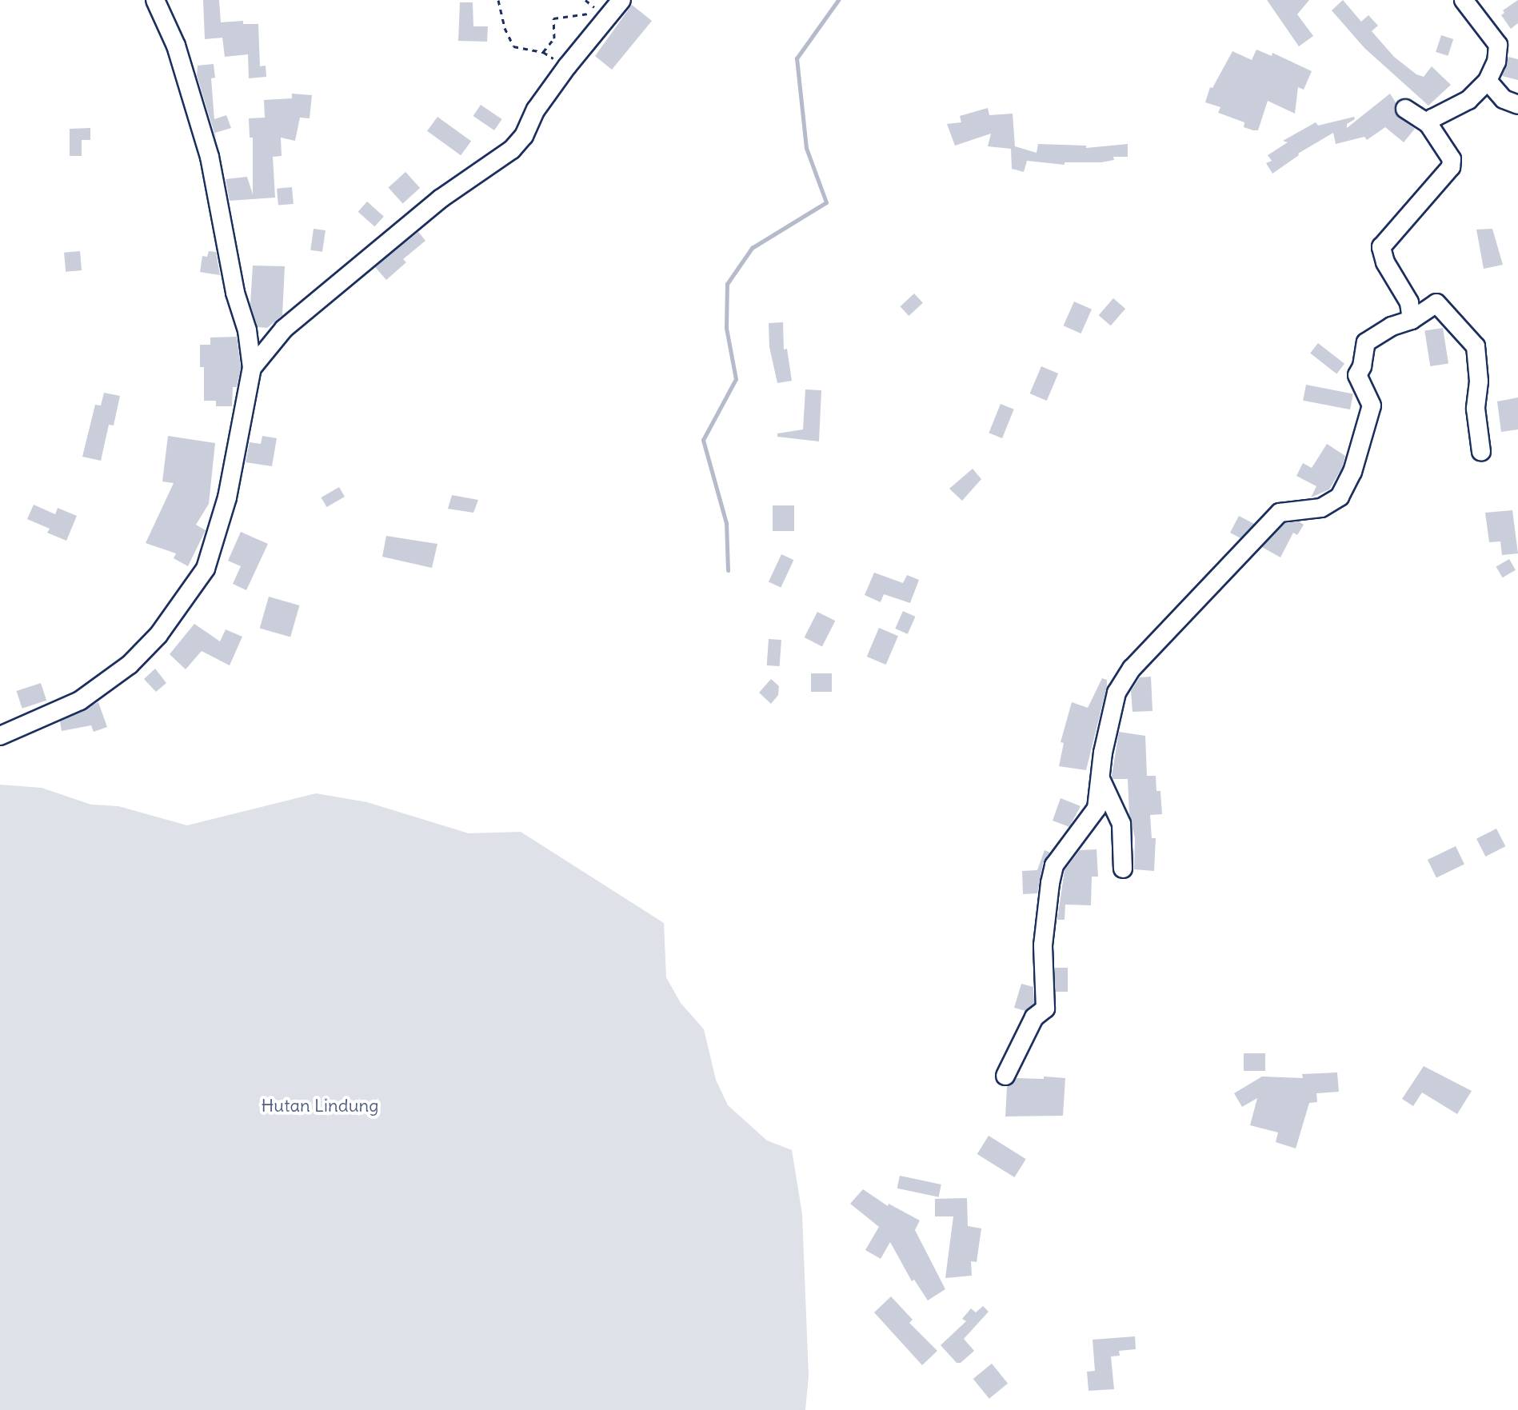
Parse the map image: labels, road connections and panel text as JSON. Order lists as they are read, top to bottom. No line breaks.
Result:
{"parks":["Hutan Lindung"]}
